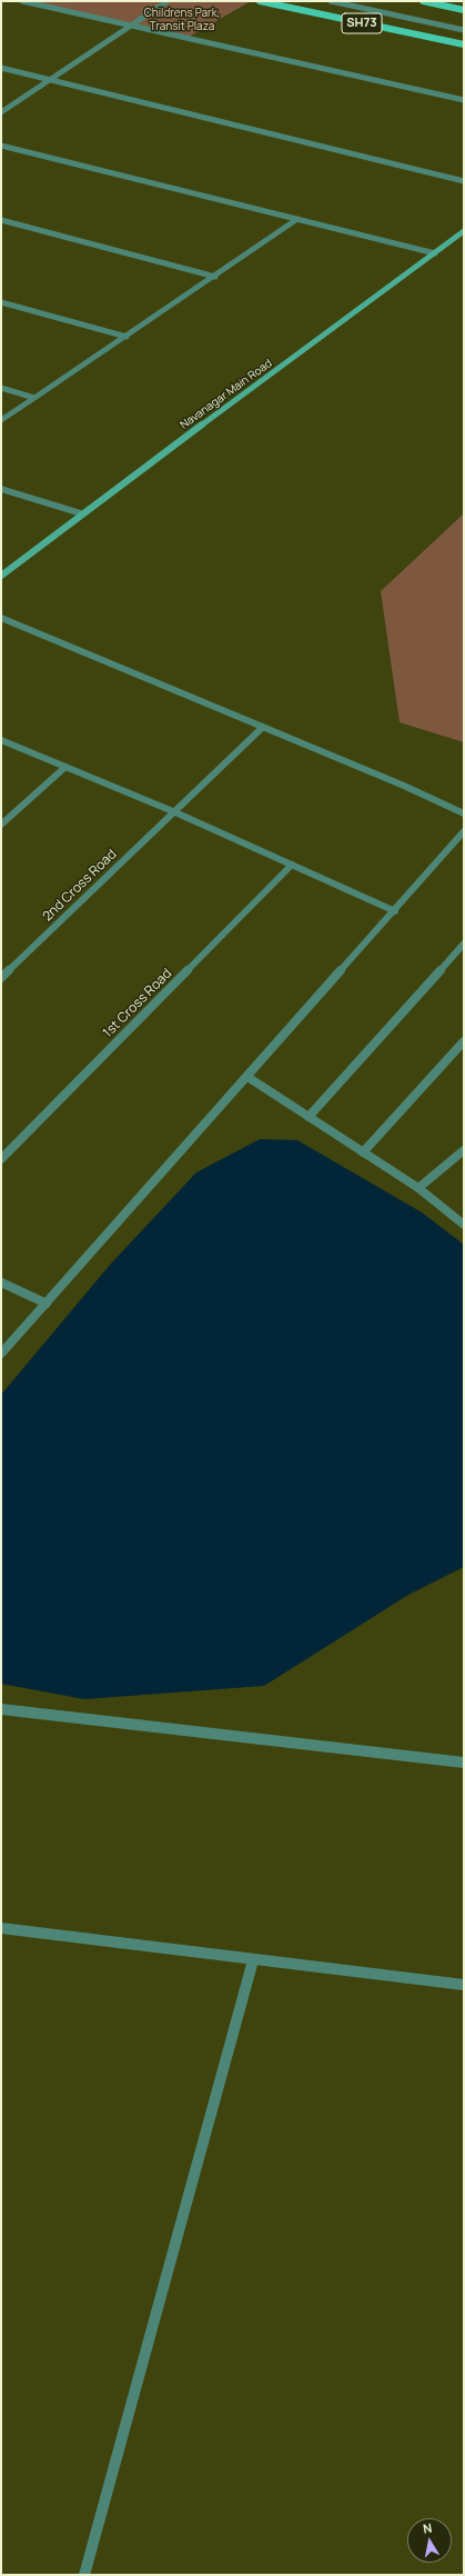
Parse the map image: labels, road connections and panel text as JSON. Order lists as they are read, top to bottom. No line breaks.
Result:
{"streets":{"main road":["SH73","Navanagar Main Road"],"street":["2nd Cross Road","1st Cross Road"]},"parks":["Childrens Park, Transit Plaza"],"north":"top"}
